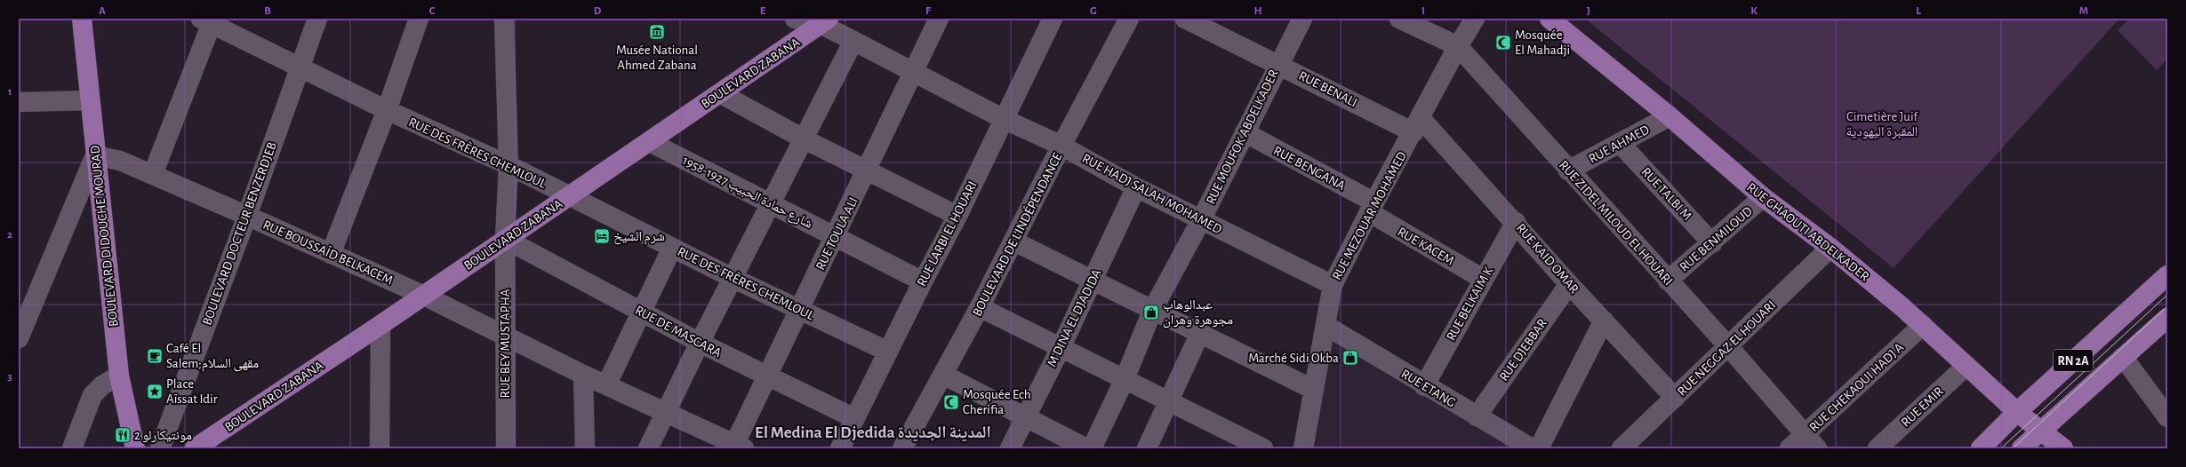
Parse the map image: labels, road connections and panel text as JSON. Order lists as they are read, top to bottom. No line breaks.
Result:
{"streets":{"main road":["BOULEVARD ZABANA","RUE GHAOUTI ABDELKADER","BOULEVARD DIDOUCHE MOURAD","RN 2A"],"street":["RUE BENALI","RUE MOUFOK ABDELKADER","RUE AHMED","RUE DES FRÈRES CHEMLOUL","RUE BENGANA","شارع حمادة الحبيب 1927-1958","RUE HADJ SALAH MOHAMED","RUE TALBI M","RUE MEZOUAR MOHAMED","RUE ZIDEL MILOUD EL HOUARI","BOULEVARD DOCTEUR BENZERDJEB","RUE TOULA ALI","RUE LARBI EL HOUARI","BOULEVARD DE L'INDÉPENDANCE","RUE BENMILOUD","RUE KACEM","RUE BOUSSAÏD BELKACEM","RUE KAID OMAR","RUE BELKAIM K","M'DINA EL DJADIDA","RUE DE MASCARA","RUE BEY MUSTAPHA","RUE NEGGAZ EL HOUARI","RUE DJEBBAR","RUE CHEKAOUI HADJ A","RUE ETANG","RUE EMIR"]},"crossings":[["BOULEVARD ZABANA","RUE DES FRÈRES CHEMLOUL"],["BOULEVARD ZABANA","شارع حمادة الحبيب 1927-1958"],["BOULEVARD ZABANA","RUE HADJ SALAH MOHAMED"],["BOULEVARD ZABANA","RUE BOUSSAÏD BELKACEM"],["BOULEVARD ZABANA","RUE DE MASCARA"],["BOULEVARD ZABANA","RUE BEY MUSTAPHA"],["RUE BENALI","RUE MOUFOK ABDELKADER"],["RUE BENALI","RUE MEZOUAR MOHAMED"],["RUE BENALI","RUE KAID OMAR"],["RUE MOUFOK ABDELKADER","RUE BENGANA"],["RUE MOUFOK ABDELKADER","RUE HADJ SALAH MOHAMED"],["RUE AHMED","RUE TALBI M"],["RUE AHMED","RUE ZIDEL MILOUD EL HOUARI"],["RUE AHMED","RUE GHAOUTI ABDELKADER"],["RUE DES FRÈRES CHEMLOUL","BOULEVARD DOCTEUR BENZERDJEB"],["RUE DES FRÈRES CHEMLOUL","RUE TOULA ALI"],["RUE DES FRÈRES CHEMLOUL","RUE LARBI EL HOUARI"],["RUE DES FRÈRES CHEMLOUL","RUE BEY MUSTAPHA"],["RUE BENGANA","RUE MEZOUAR MOHAMED"],["RUE BENGANA","RUE KACEM"],["شارع حمادة الحبيب 1927-1958","RUE TOULA ALI"],["شارع حمادة الحبيب 1927-1958","RUE LARBI EL HOUARI"],["RUE HADJ SALAH MOHAMED","RUE MEZOUAR MOHAMED"],["RUE HADJ SALAH MOHAMED","RUE TOULA ALI"],["RUE HADJ SALAH MOHAMED","RUE LARBI EL HOUARI"],["RUE HADJ SALAH MOHAMED","BOULEVARD DE L'INDÉPENDANCE"],["RUE HADJ SALAH MOHAMED","M'DINA EL DJADIDA"],["RUE TALBI M","RUE BENMILOUD"],["RUE MEZOUAR MOHAMED","RUE ZIDEL MILOUD EL HOUARI"],["RUE MEZOUAR MOHAMED","RUE KACEM"],["RUE MEZOUAR MOHAMED","RUE KAID OMAR"],["RUE MEZOUAR MOHAMED","RUE ETANG"],["RUE ZIDEL MILOUD EL HOUARI","RUE BENMILOUD"],["RUE ZIDEL MILOUD EL HOUARI","RUE NEGGAZ EL HOUARI"],["RUE ZIDEL MILOUD EL HOUARI","RUE CHEKAOUI HADJ A"],["RUE GHAOUTI ABDELKADER","RUE BENMILOUD"],["RUE GHAOUTI ABDELKADER","RUE NEGGAZ EL HOUARI"],["RUE GHAOUTI ABDELKADER","RN 2A"],["RUE GHAOUTI ABDELKADER","RUE CHEKAOUI HADJ A"],["RUE GHAOUTI ABDELKADER","RUE EMIR"],["BOULEVARD DOCTEUR BENZERDJEB","RUE BOUSSAÏD BELKACEM"],["RUE TOULA ALI","RUE BOUSSAÏD BELKACEM"],["RUE TOULA ALI","RUE DE MASCARA"],["RUE LARBI EL HOUARI","RUE DE MASCARA"],["BOULEVARD DIDOUCHE MOURAD","RUE BOUSSAÏD BELKACEM"],["RUE KACEM","RUE BELKAIM K"],["RUE BOUSSAÏD BELKACEM","RUE BEY MUSTAPHA"],["RUE KAID OMAR","RUE BELKAIM K"],["RUE KAID OMAR","RUE NEGGAZ EL HOUARI"],["RUE KAID OMAR","RUE DJEBBAR"],["RUE BELKAIM K","RUE ETANG"],["RUE DE MASCARA","RUE BEY MUSTAPHA"],["RUE DJEBBAR","RUE ETANG"]],"districts":["El Medina El Djedida المدينة الجديدة"],"parks":["Cimetière Juif المقبرة اليهودية"],"places":{"museum":["Musée National Ahmed Zabana"],"mosque":["Mosquée El Mahadji","Mosquée Ech Cherifia"],"hotel":["شرم الشيخ"],"shop":["عبدالوهاب مجوهرة وهران","Marché Sidi Okba"],"cafe":["Café El Salem;مقهى السلام"],"place":["Place Aïssat Idir"],"restaurant":["مونتيكارلو 2"]},"grid":{"columns":["A","B","C","D","E","F","G","H","I","J","K","L","M"],"rows":["1","2","3"]}}
